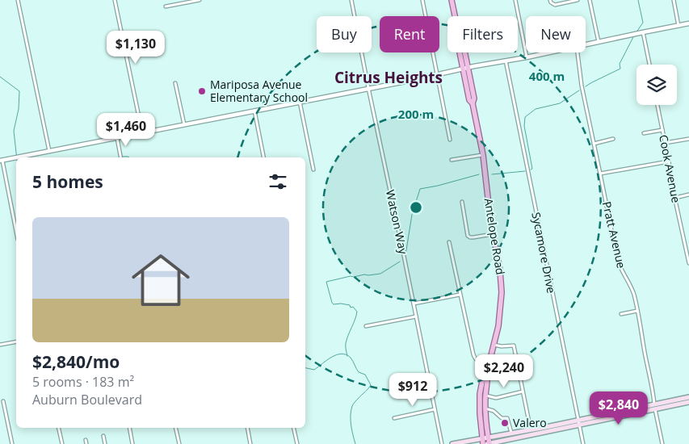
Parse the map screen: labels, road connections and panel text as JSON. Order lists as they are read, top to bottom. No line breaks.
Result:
{"streets":{"main road":["Antelope Road"],"street":["Cook Avenue","Watson Way","Pratt Avenue","Sycamore Drive"]},"districts":["Citrus Heights"],"places":["Mariposa Avenue Elementary School","Valero"],"page":{"chip":["Buy","Rent","Filters","New"],"price":["$1,130","$1,460","$2,240","$912","$2,840"],"heading":"5 homes","list":[{"name":"$2,840/mo","note":"5 rooms · 183 m² · Auburn Boulevard"}]},"rings":["400 m","200 m"]}
